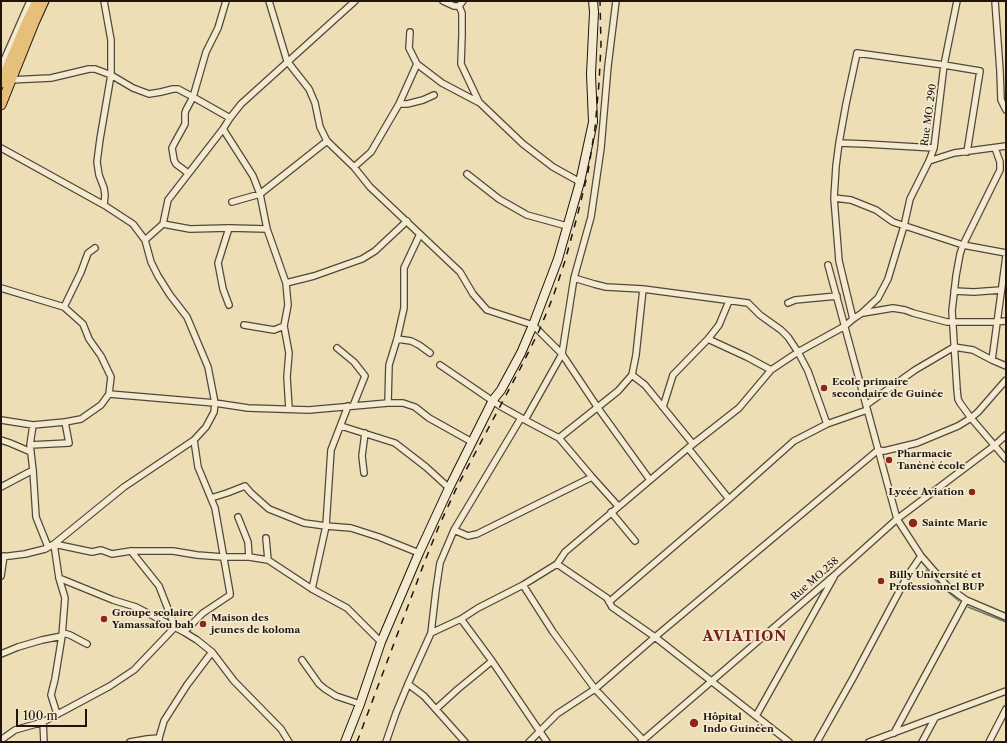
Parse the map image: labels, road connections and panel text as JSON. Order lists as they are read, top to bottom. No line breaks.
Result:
{"streets":{"street":["Rue MO. 290","Rue MO.258"]},"districts":["AVIATION"],"places":["Ecole primaire secondaire de Guinée","Pharmacie Tanènè école","Lycée Aviation","Sainte Marie","Billy Université et Professionnel BUP","Groupe scolaire Yamassafou bah","Maison des jeunes de koloma","Hôpital Indo Guinéen"],"scale_bar":"100 m"}
